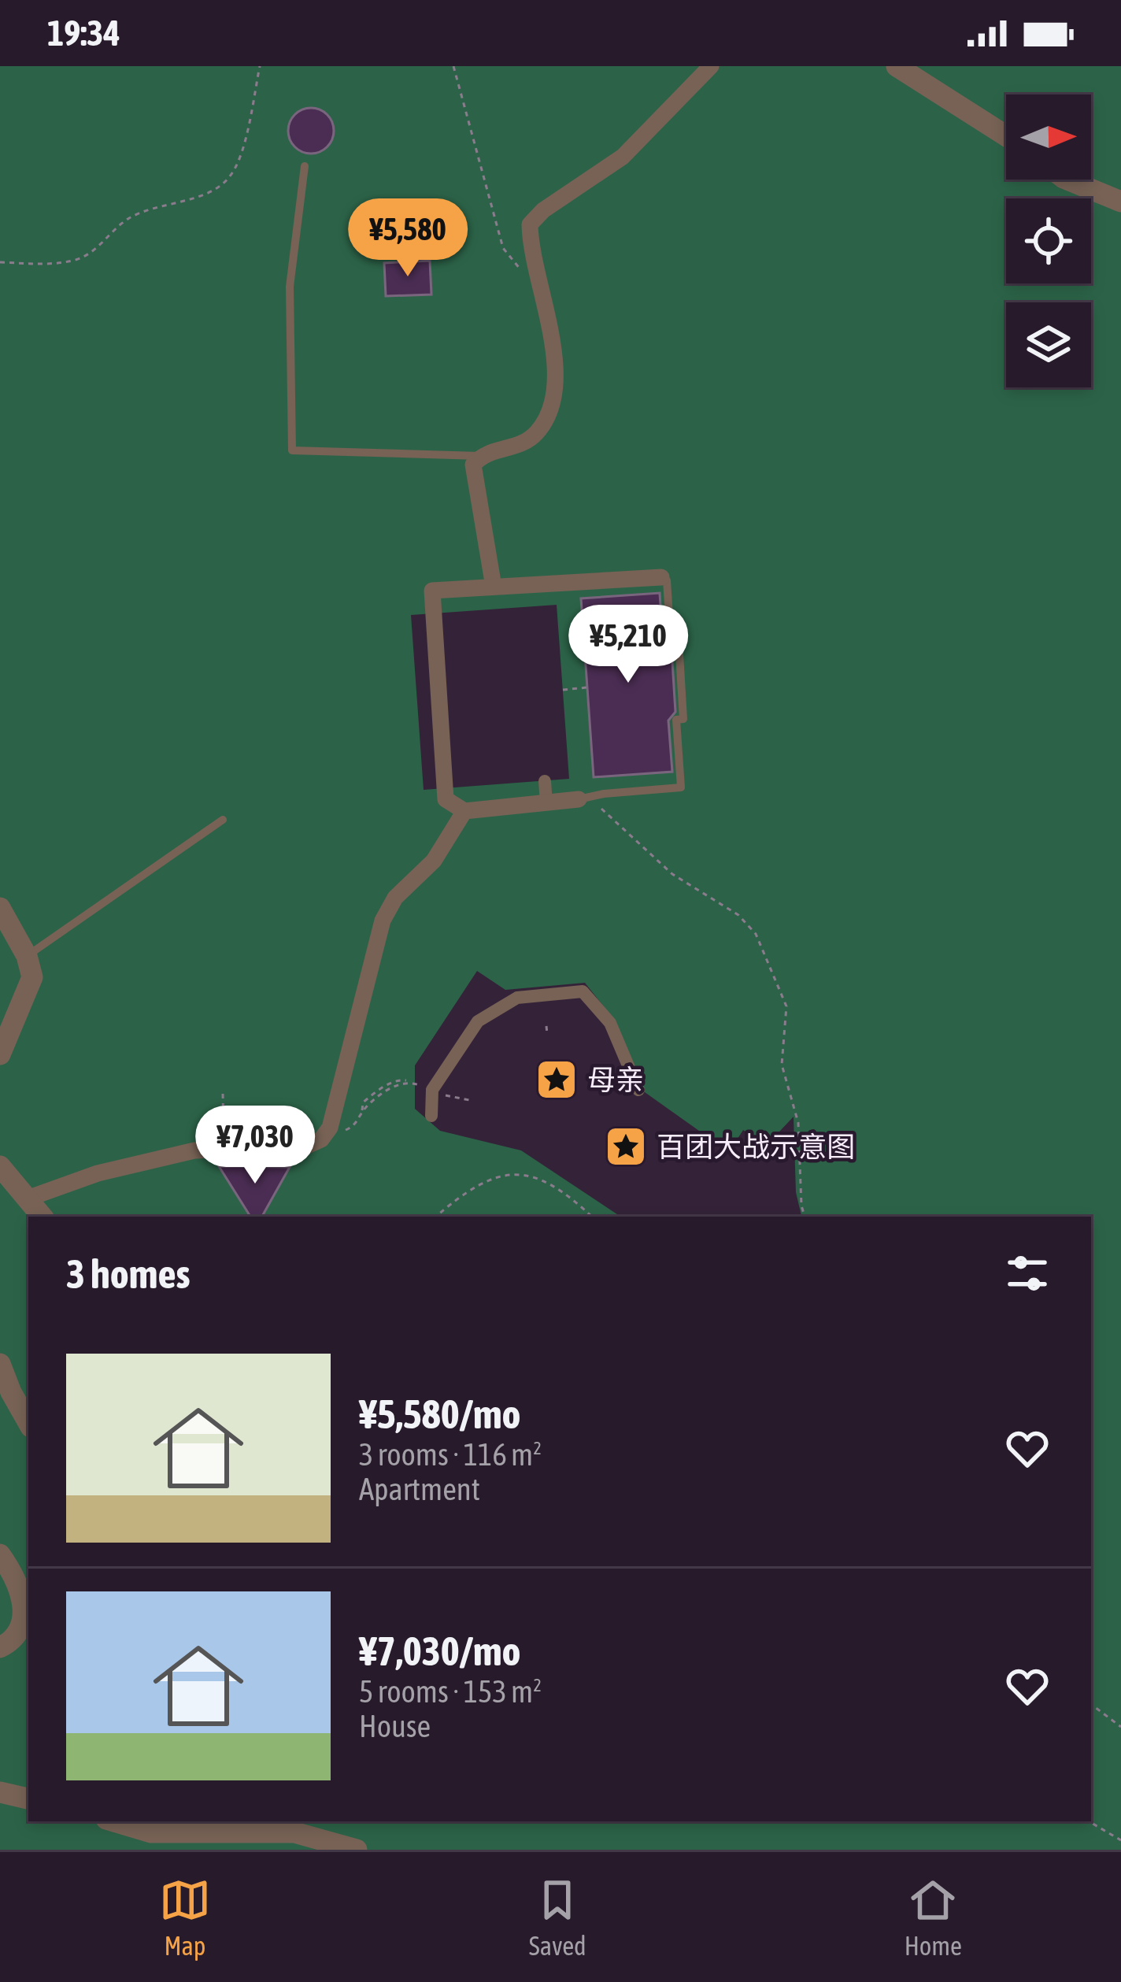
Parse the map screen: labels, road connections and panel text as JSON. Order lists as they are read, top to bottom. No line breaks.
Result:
{"places":{"place":["母亲","百团大战示意图"]},"north":"right","page":{"status":"19:34","price":["¥5,580","¥5,210","¥7,030"],"heading":"3 homes","list":[{"name":"¥5,580/mo","note":"3 rooms · 116 m² · Apartment"},{"name":"¥7,030/mo","note":"5 rooms · 153 m² · House"}],"tabs":["Map","Saved","Home"]}}
